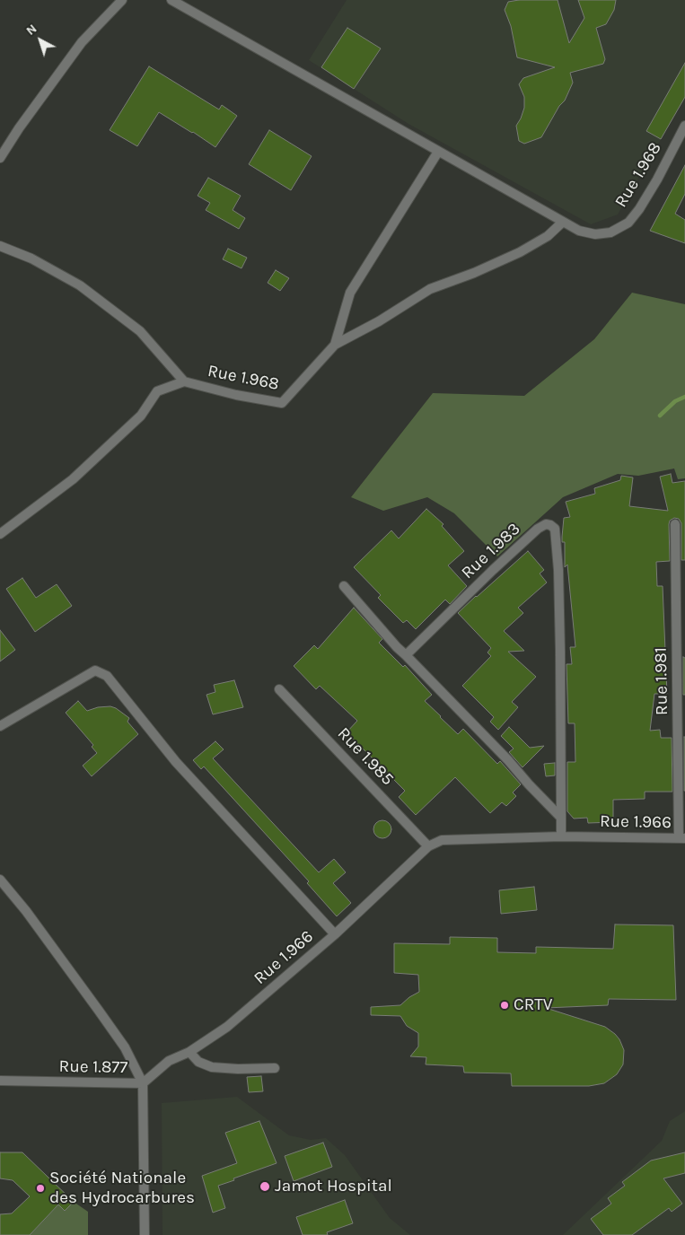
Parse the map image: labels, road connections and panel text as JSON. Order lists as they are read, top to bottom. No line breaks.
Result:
{"streets":{"street":["Rue 1.968","Rue 1.983","Rue 1.981","Rue 1.985","Rue 1.966","Rue 1.877"]},"crossings":[["Rue 1.983","Rue 1.966"],["Rue 1.981","Rue 1.966"],["Rue 1.985","Rue 1.966"],["Rue 1.966","Rue 1.877"]],"places":["CRTV","Jamot Hospital","Société Nationale des Hydrocarbures"],"north":"top left"}
